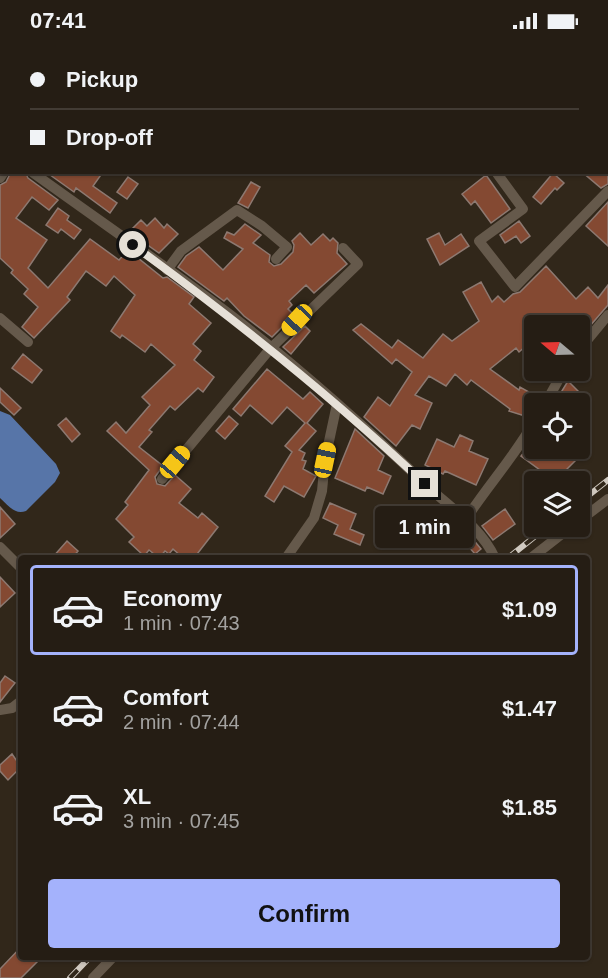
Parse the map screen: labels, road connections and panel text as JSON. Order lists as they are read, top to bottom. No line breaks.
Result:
{"north":"left","page":{"status":"07:41","banner":["Pickup","Drop-off"],"bubble":"1 min","list":[{"name":"Economy","note":"1 min · 07:43","value":"$1.09"},{"name":"Comfort","note":"2 min · 07:44","value":"$1.47"},{"name":"XL","note":"3 min · 07:45","value":"$1.85"}],"buttons":"Confirm"}}
